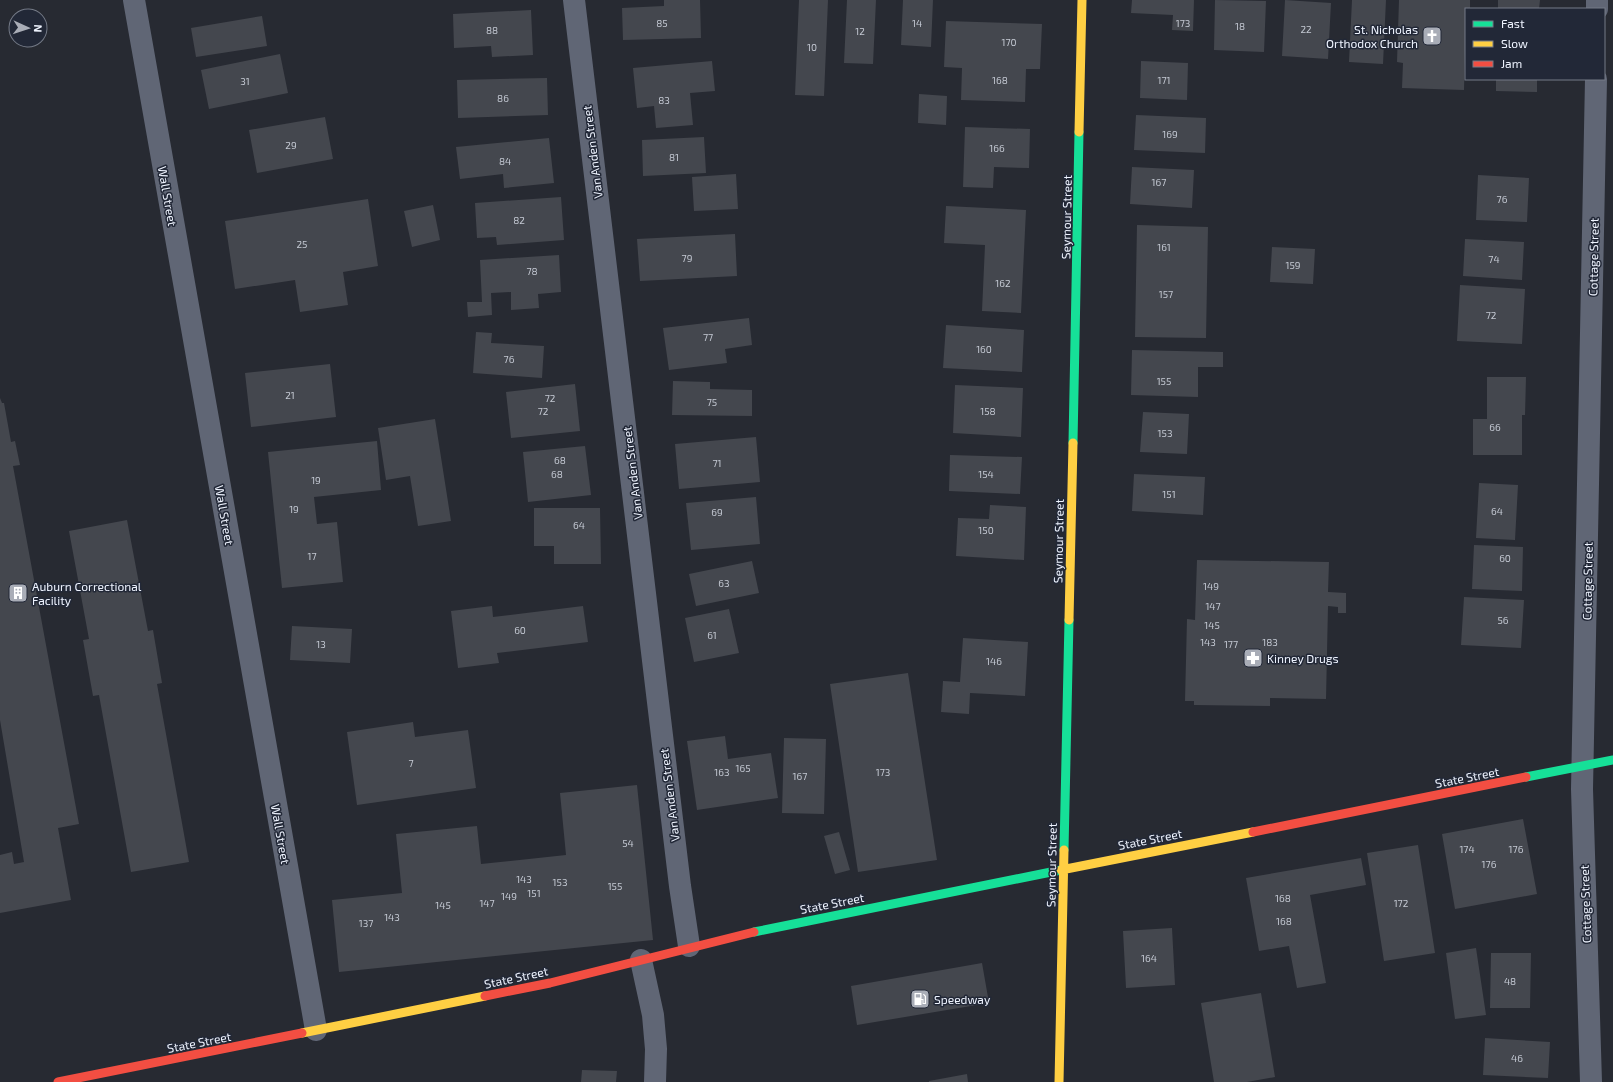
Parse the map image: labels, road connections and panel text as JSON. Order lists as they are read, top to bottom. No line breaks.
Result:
{"streets":{"main road":["Seymour Street","State Street"],"street":["Van Anden Street","Wall Street","Cottage Street"]},"crossings":[["Van Anden Street","State Street"],["Wall Street","State Street"],["Seymour Street","State Street"],["Cottage Street","State Street"]],"places":{"church":["St. Nicholas Orthodox Church"],"building":["Auburn Correctional Facility"],"pharmacy":["Kinney Drugs"],"fuel station":["Speedway"]},"house_numbers":["85","14","173","18","22","88","12","170","10","168","171","31","86","83","169","29","166","81","84","167","76","82","25","161","79","74","159","78","162","157","72","77","160","76","155","21","72","75","72","158","66","153","68","71","68","154","19","151","19","64","69","64","150","17","60","63","149","147","56","145","60","61","143","183","13","177","146","7","165","163","173","167","54","174","176","176","143","153","155","151","149","168","147","172","145","143","168","137","164","48","46"],"legend":["Fast","Slow","Jam"],"north":"right"}
